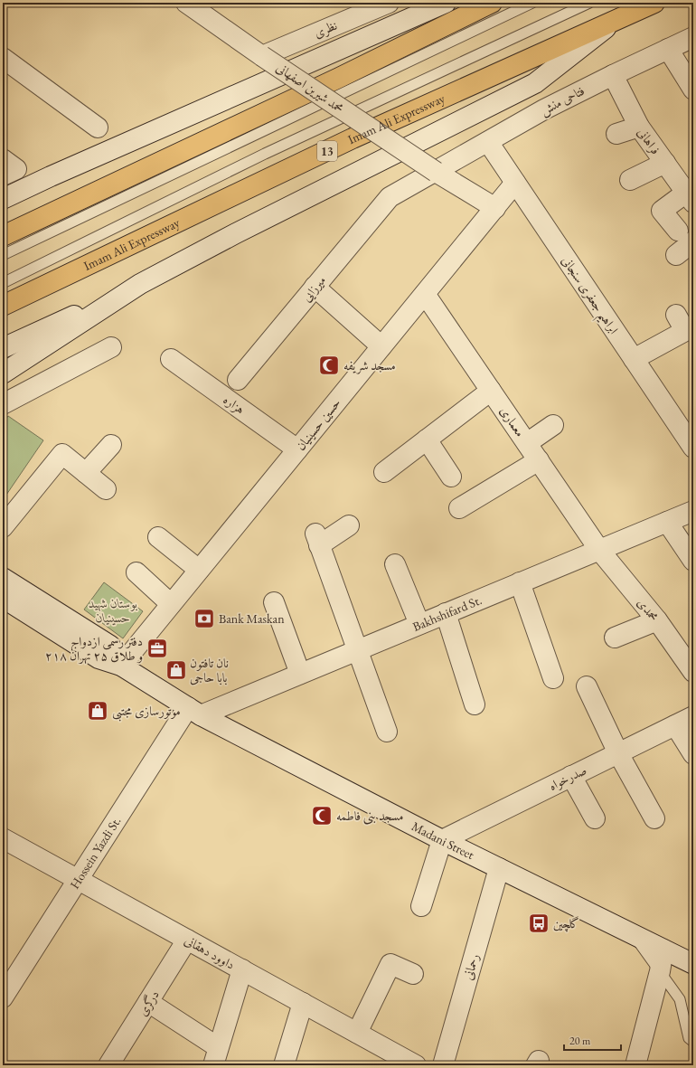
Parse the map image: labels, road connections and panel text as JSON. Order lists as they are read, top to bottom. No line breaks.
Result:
{"streets":{"highway":["Imam Ali Expressway","13"],"street":["نظری","محمد شیرین اصفهانی","فتاحی منش","فراهانی","میرزایی","ابراهیم جعفری سنجانی","هزاره","معماری","حسین حسینیان","محمدی","Bakhshifard St.","صدرخواه","Madani Street","Hossein Yazdi St.","داوود دهقانی","رحمانی","درگری"]},"crossings":[["نظری","محمد شیرین اصفهانی"],["محمد شیرین اصفهانی","فتاحی منش"],["محمد شیرین اصفهانی","حسین حسینیان"],["فتاحی منش","فراهانی"],["فتاحی منش","میرزایی"],["فتاحی منش","ابراهیم جعفری سنجانی"],["ابراهیم جعفری سنجانی","حسین حسینیان"],["هزاره","حسین حسینیان"],["معماری","حسین حسینیان"],["معماری","محمدی"],["معماری","Bakhshifard St."],["حسین حسینیان","Madani Street"],["محمدی","Bakhshifard St."],["Bakhshifard St.","Madani Street"],["Bakhshifard St.","Hossein Yazdi St."],["صدرخواه","Madani Street"],["Madani Street","Hossein Yazdi St."],["Madani Street","رحمانی"],["Hossein Yazdi St.","داوود دهقانی"],["داوود دهقانی","درگری"]],"parks":["بوستان شهید حسینیان"],"places":{"mosque":["مسجد شریفه","مسجد بنی فاطمه"],"bank":["Bank Maskan"],"office":["دفتر رسمی ازدواج ۲۱۸ و طلاق ۲۵ تهران"],"shop":["نان تافتون بابا حاجی","موتورسازی مجتبی"],"bus stop":["گلچین"]},"scale_bar":"20 m"}
